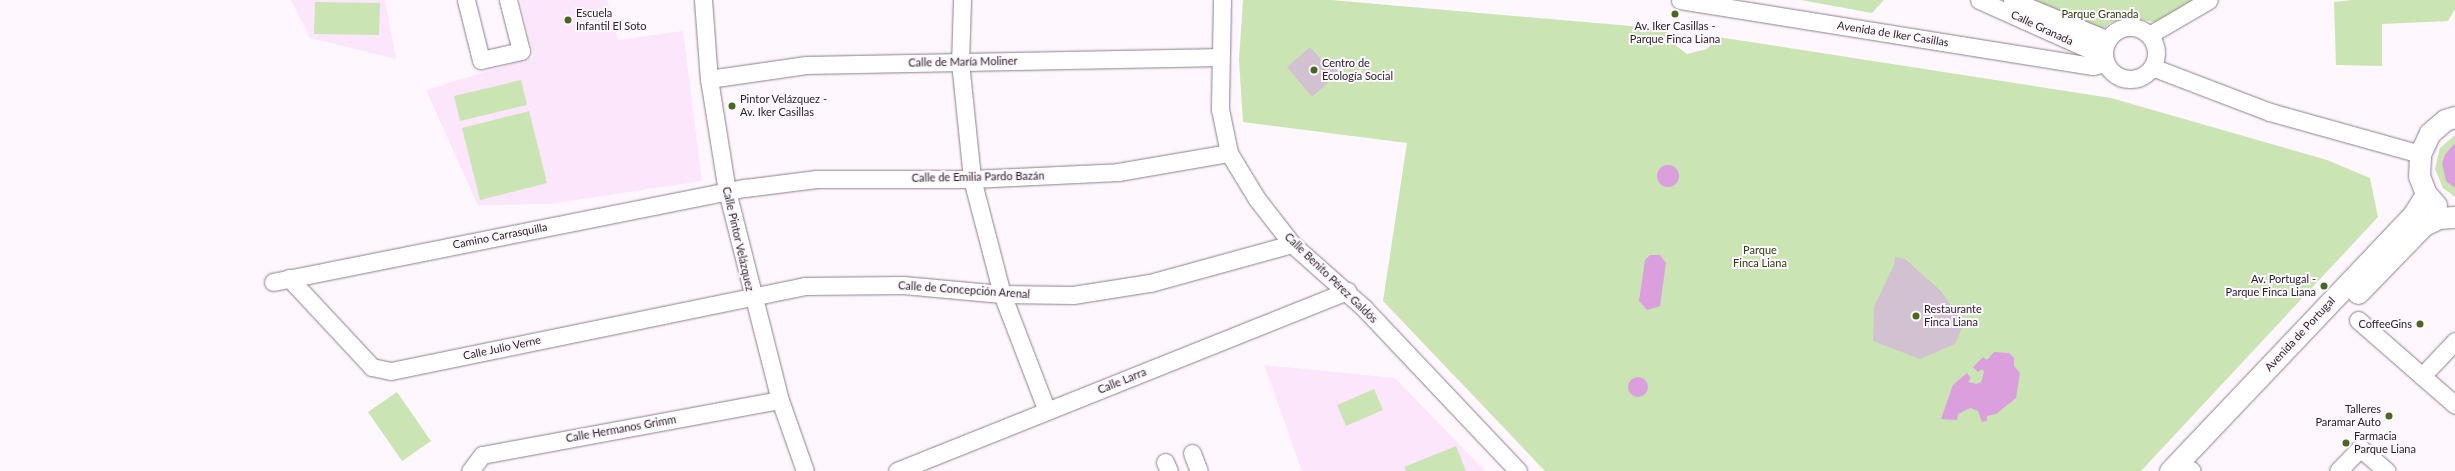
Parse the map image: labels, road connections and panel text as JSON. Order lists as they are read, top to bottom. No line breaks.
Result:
{"streets":{"main road":["Avenida de Portugal"],"street":["Calle Granada","Avenida de Iker Casillas","Calle de María Moliner","Calle de Emilia Pardo Bazán","Camino Carrasquilla","Calle Pintor Velázquez","Calle Benito Pérez Galdós","Calle de Concepción Arenal","Calle Julio Verne","Calle Larra","Calle Hermanos Grimm"]},"crossings":[["Calle Granada","Avenida de Iker Casillas"],["Calle de María Moliner","Calle Pintor Velázquez"],["Calle de María Moliner","Calle Benito Pérez Galdós"],["Calle de Emilia Pardo Bazán","Camino Carrasquilla"],["Calle de Emilia Pardo Bazán","Calle Pintor Velázquez"],["Calle de Emilia Pardo Bazán","Calle Benito Pérez Galdós"],["Camino Carrasquilla","Calle Pintor Velázquez"],["Camino Carrasquilla","Calle Julio Verne"],["Calle Pintor Velázquez","Calle de Concepción Arenal"],["Calle Pintor Velázquez","Calle Julio Verne"],["Calle Pintor Velázquez","Calle Hermanos Grimm"],["Calle Benito Pérez Galdós","Calle de Concepción Arenal"],["Calle Benito Pérez Galdós","Calle Larra"],["Calle de Concepción Arenal","Calle Julio Verne"]],"parks":["Parque Granada","Parque Finca Liana"],"places":["Av. Iker Casillas - Parque Finca Liana","Escuela Infantil El Soto","Centro de Ecología Social","Pintor Velázquez - Av. Iker Casillas","Av. Portugal - Parque Finca Liana","Restaurante Finca Liana","CoffeeGins","Talleres Paramar Auto","Farmacia Parque Liana"]}
